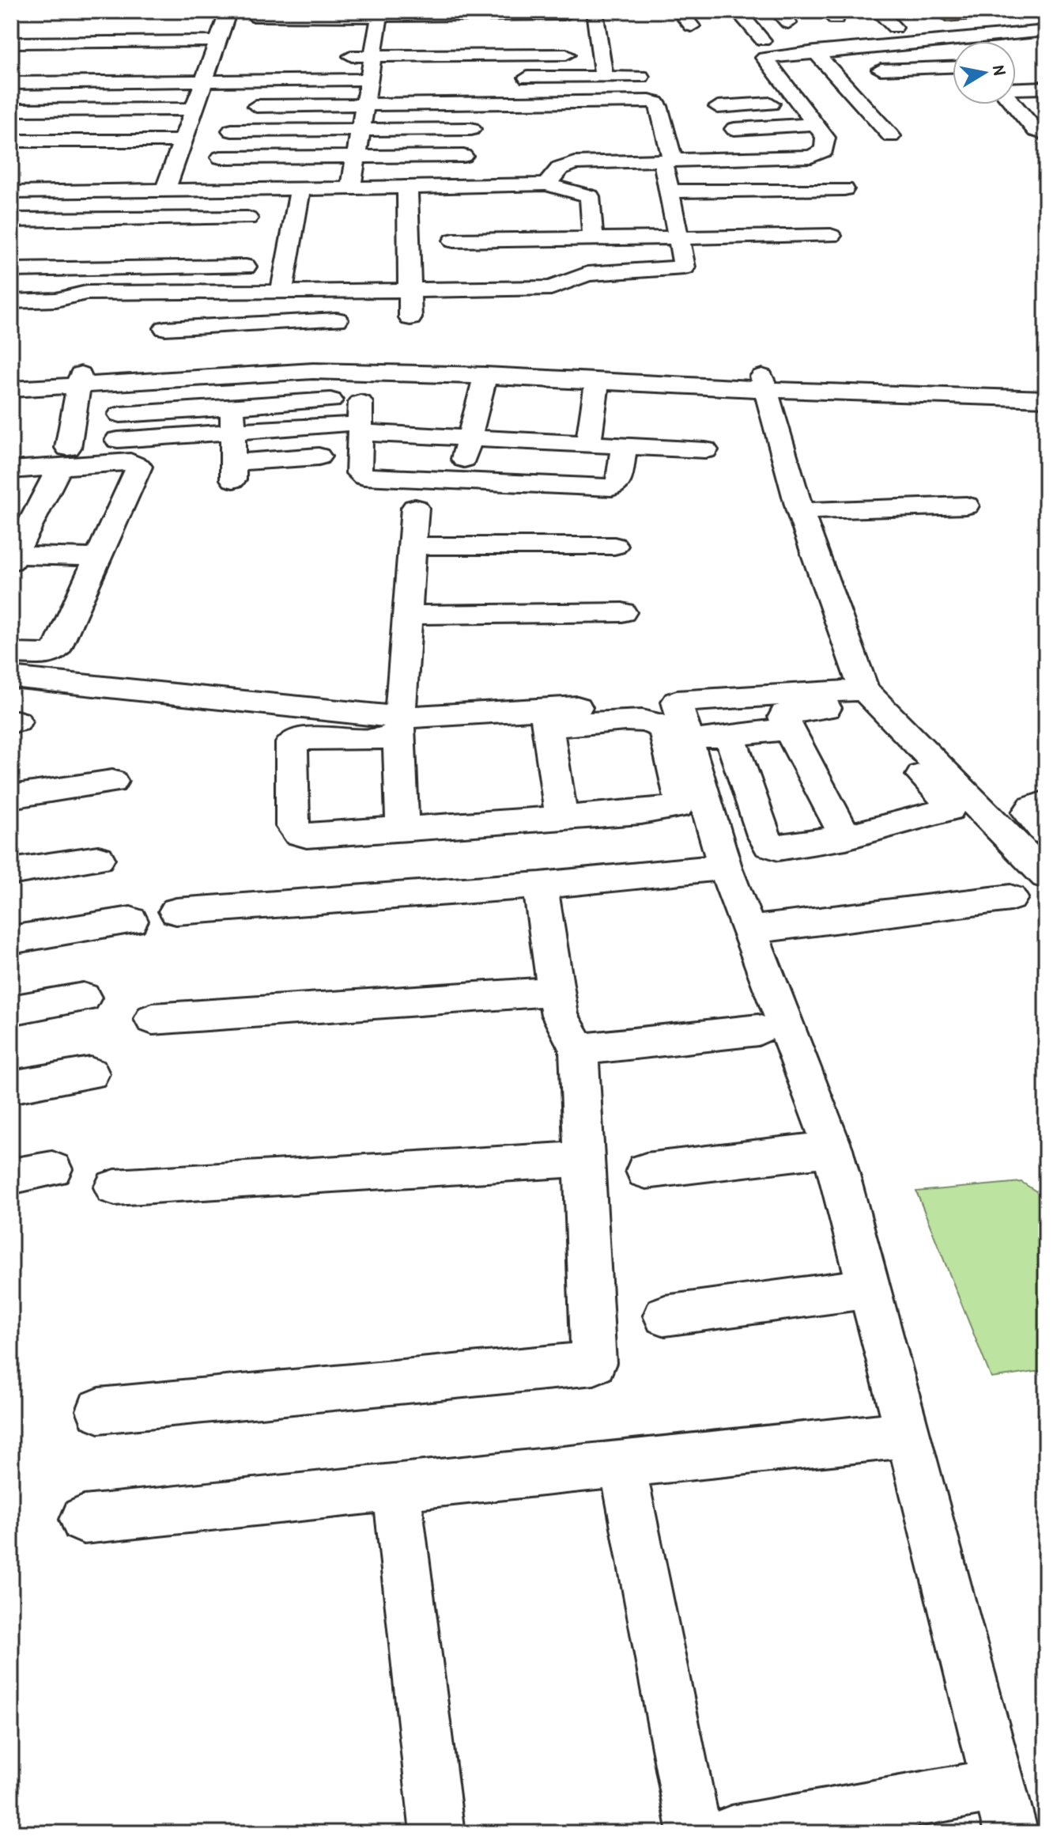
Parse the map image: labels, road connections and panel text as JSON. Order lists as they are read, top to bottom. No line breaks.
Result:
{"north":"right"}
